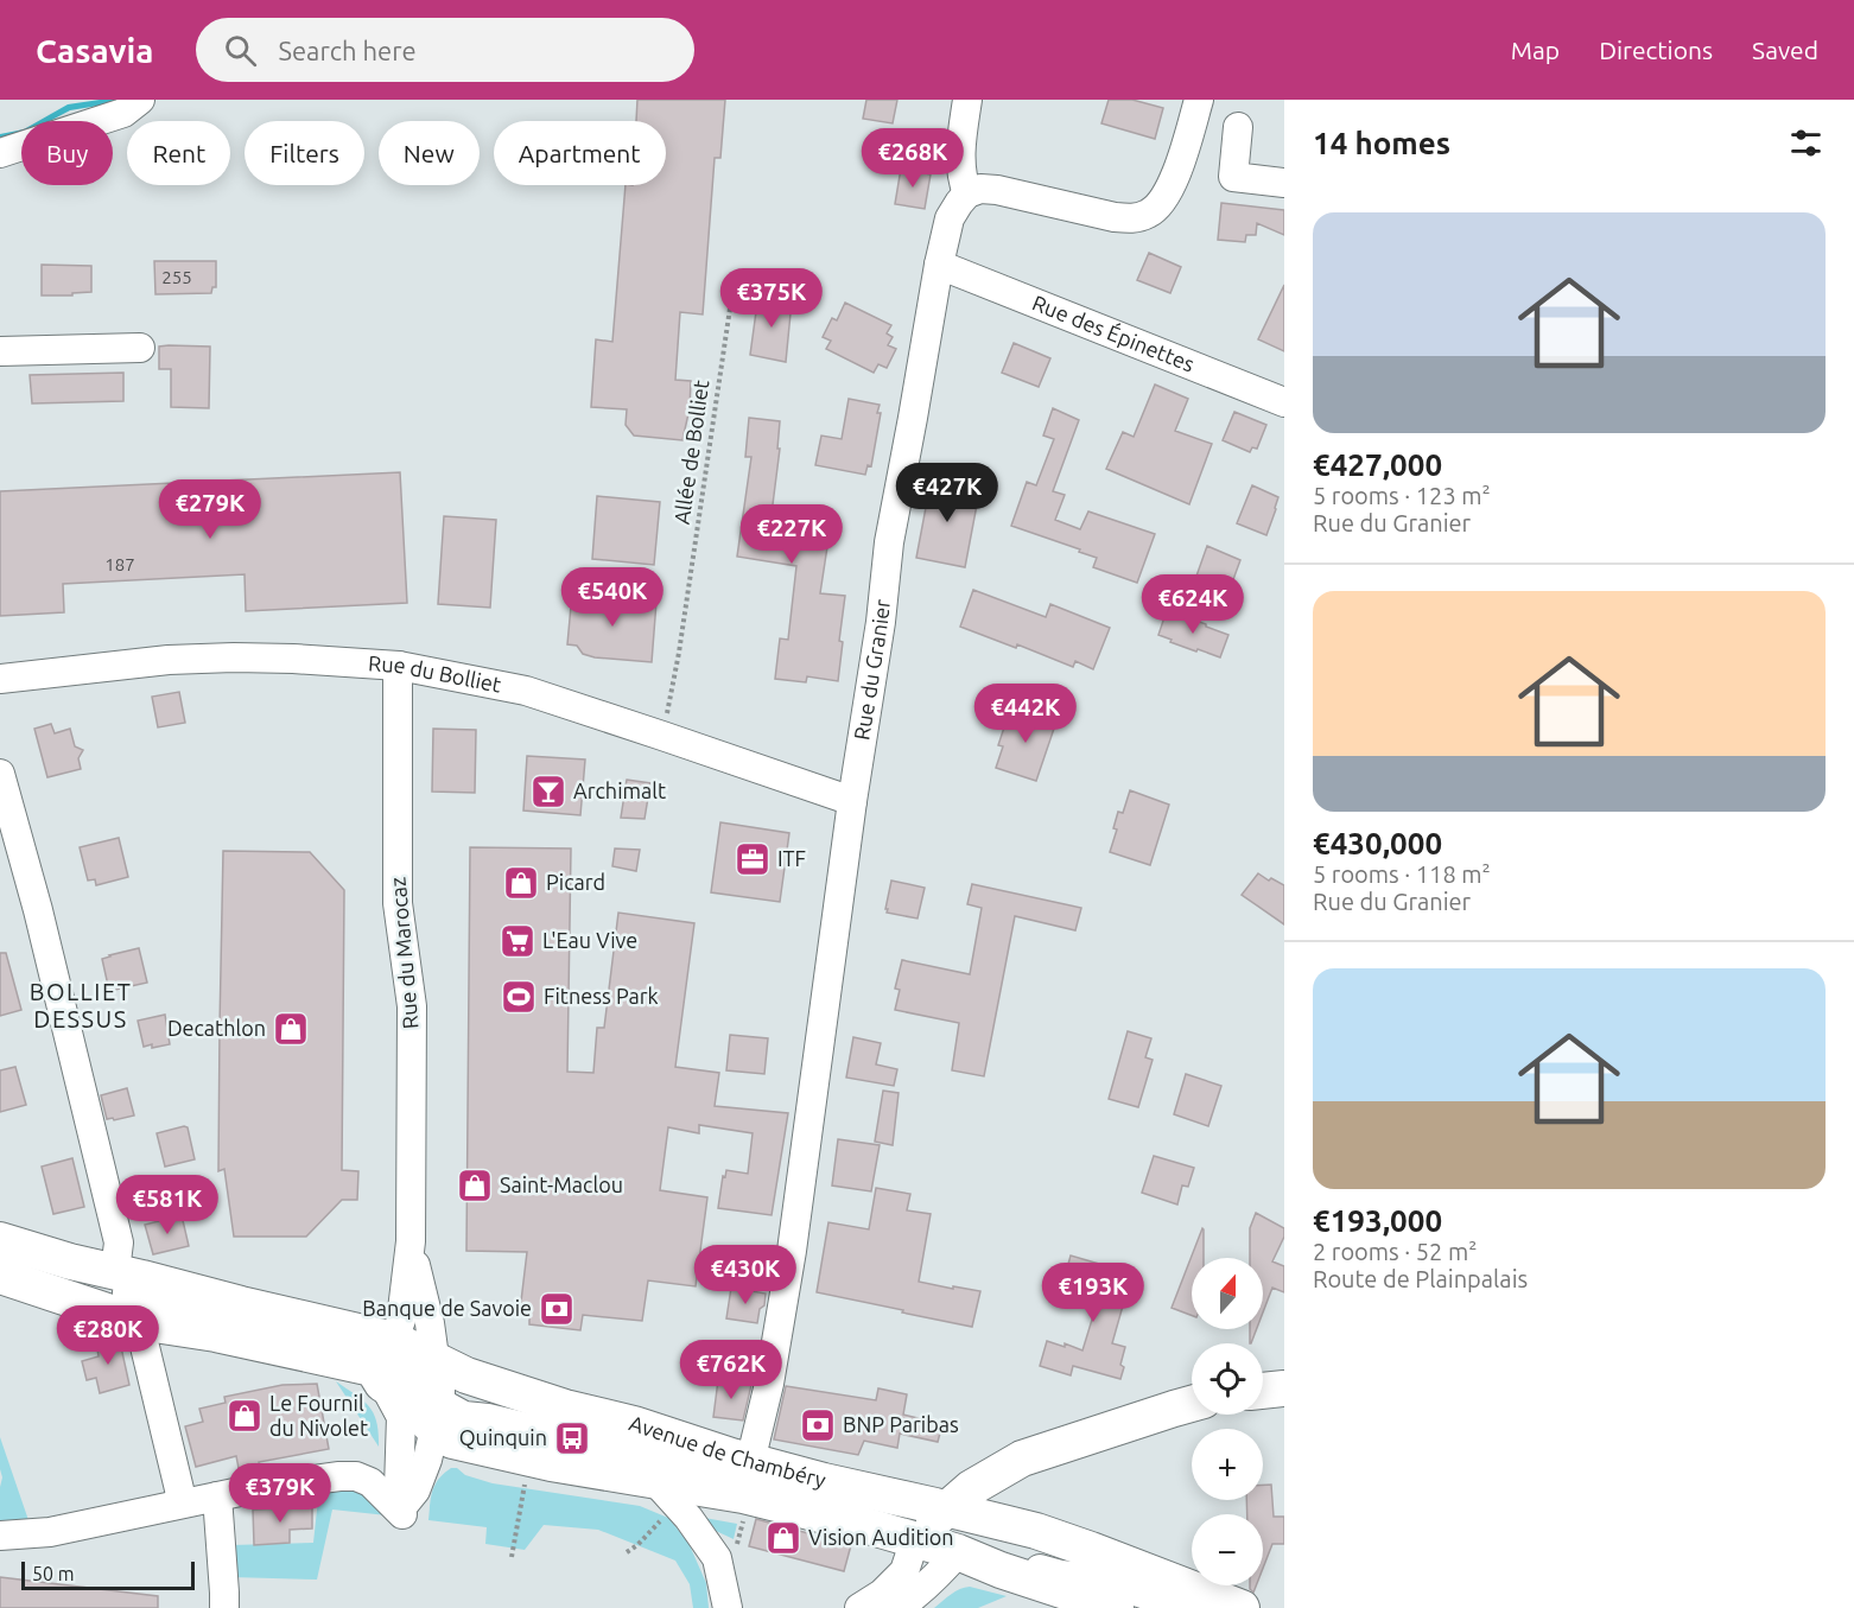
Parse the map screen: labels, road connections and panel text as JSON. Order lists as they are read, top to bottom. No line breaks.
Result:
{"streets":{"main road":["Avenue de Chambéry"],"street":["Rue des Épinettes","Rue du Granier","Rue du Bolliet","Rue du Marocaz"],"path":["Allée de Bolliet"]},"crossings":[["Rue des Épinettes","Rue du Granier"],["Allée de Bolliet","Rue du Bolliet"],["Rue du Granier","Rue du Bolliet"],["Rue du Granier","Avenue de Chambéry"],["Rue du Bolliet","Rue du Marocaz"],["Rue du Marocaz","Avenue de Chambéry"]],"districts":["BOLLIET DESSUS"],"places":{"bar":["Archimalt"],"office":["ITF"],"shop":["Picard","Decathlon","Saint-Maclou","Le Fournil du Nivolet","Vision Audition"],"supermarket":["L'Eau Vive"],"sports":["Fitness Park"],"bank":["Banque de Savoie","BNP Paribas"],"bus stop":["Quinquin"]},"house_numbers":["255","187"],"scale_bar":"50 m","north":"top","page":{"header":"Casavia","search":"Search here","nav":["Map","Directions","Saved"],"heading":"14 homes","chip":["Buy","Rent","Filters","New","Apartment"],"price":["€268K","€375K","€427K","€279K","€227K","€540K","€624K","€442K","€581K","€430K","€193K","€280K","€762K","€379K"],"list":[{"name":"€427,000","note":"5 rooms · 123 m² · Rue du Granier"},{"name":"€430,000","note":"5 rooms · 118 m² · Rue du Granier"},{"name":"€193,000","note":"2 rooms · 52 m² · Route de Plainpalais"}],"map_buttons":["+","−"],"scale":"50 m"}}
